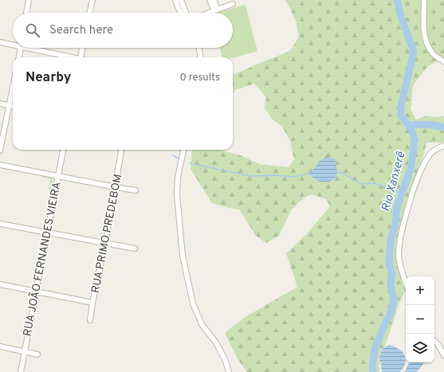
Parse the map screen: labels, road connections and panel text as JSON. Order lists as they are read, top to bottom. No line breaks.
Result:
{"streets":{"street":["RUA PRIMO PREDEBOM","RUA JOÃO FERNANDES VIEIRA"]},"water":["Rio Xanxerê"],"page":{"search":"Search here","heading":["Nearby","0 results"],"map_buttons":["+","−"]}}
